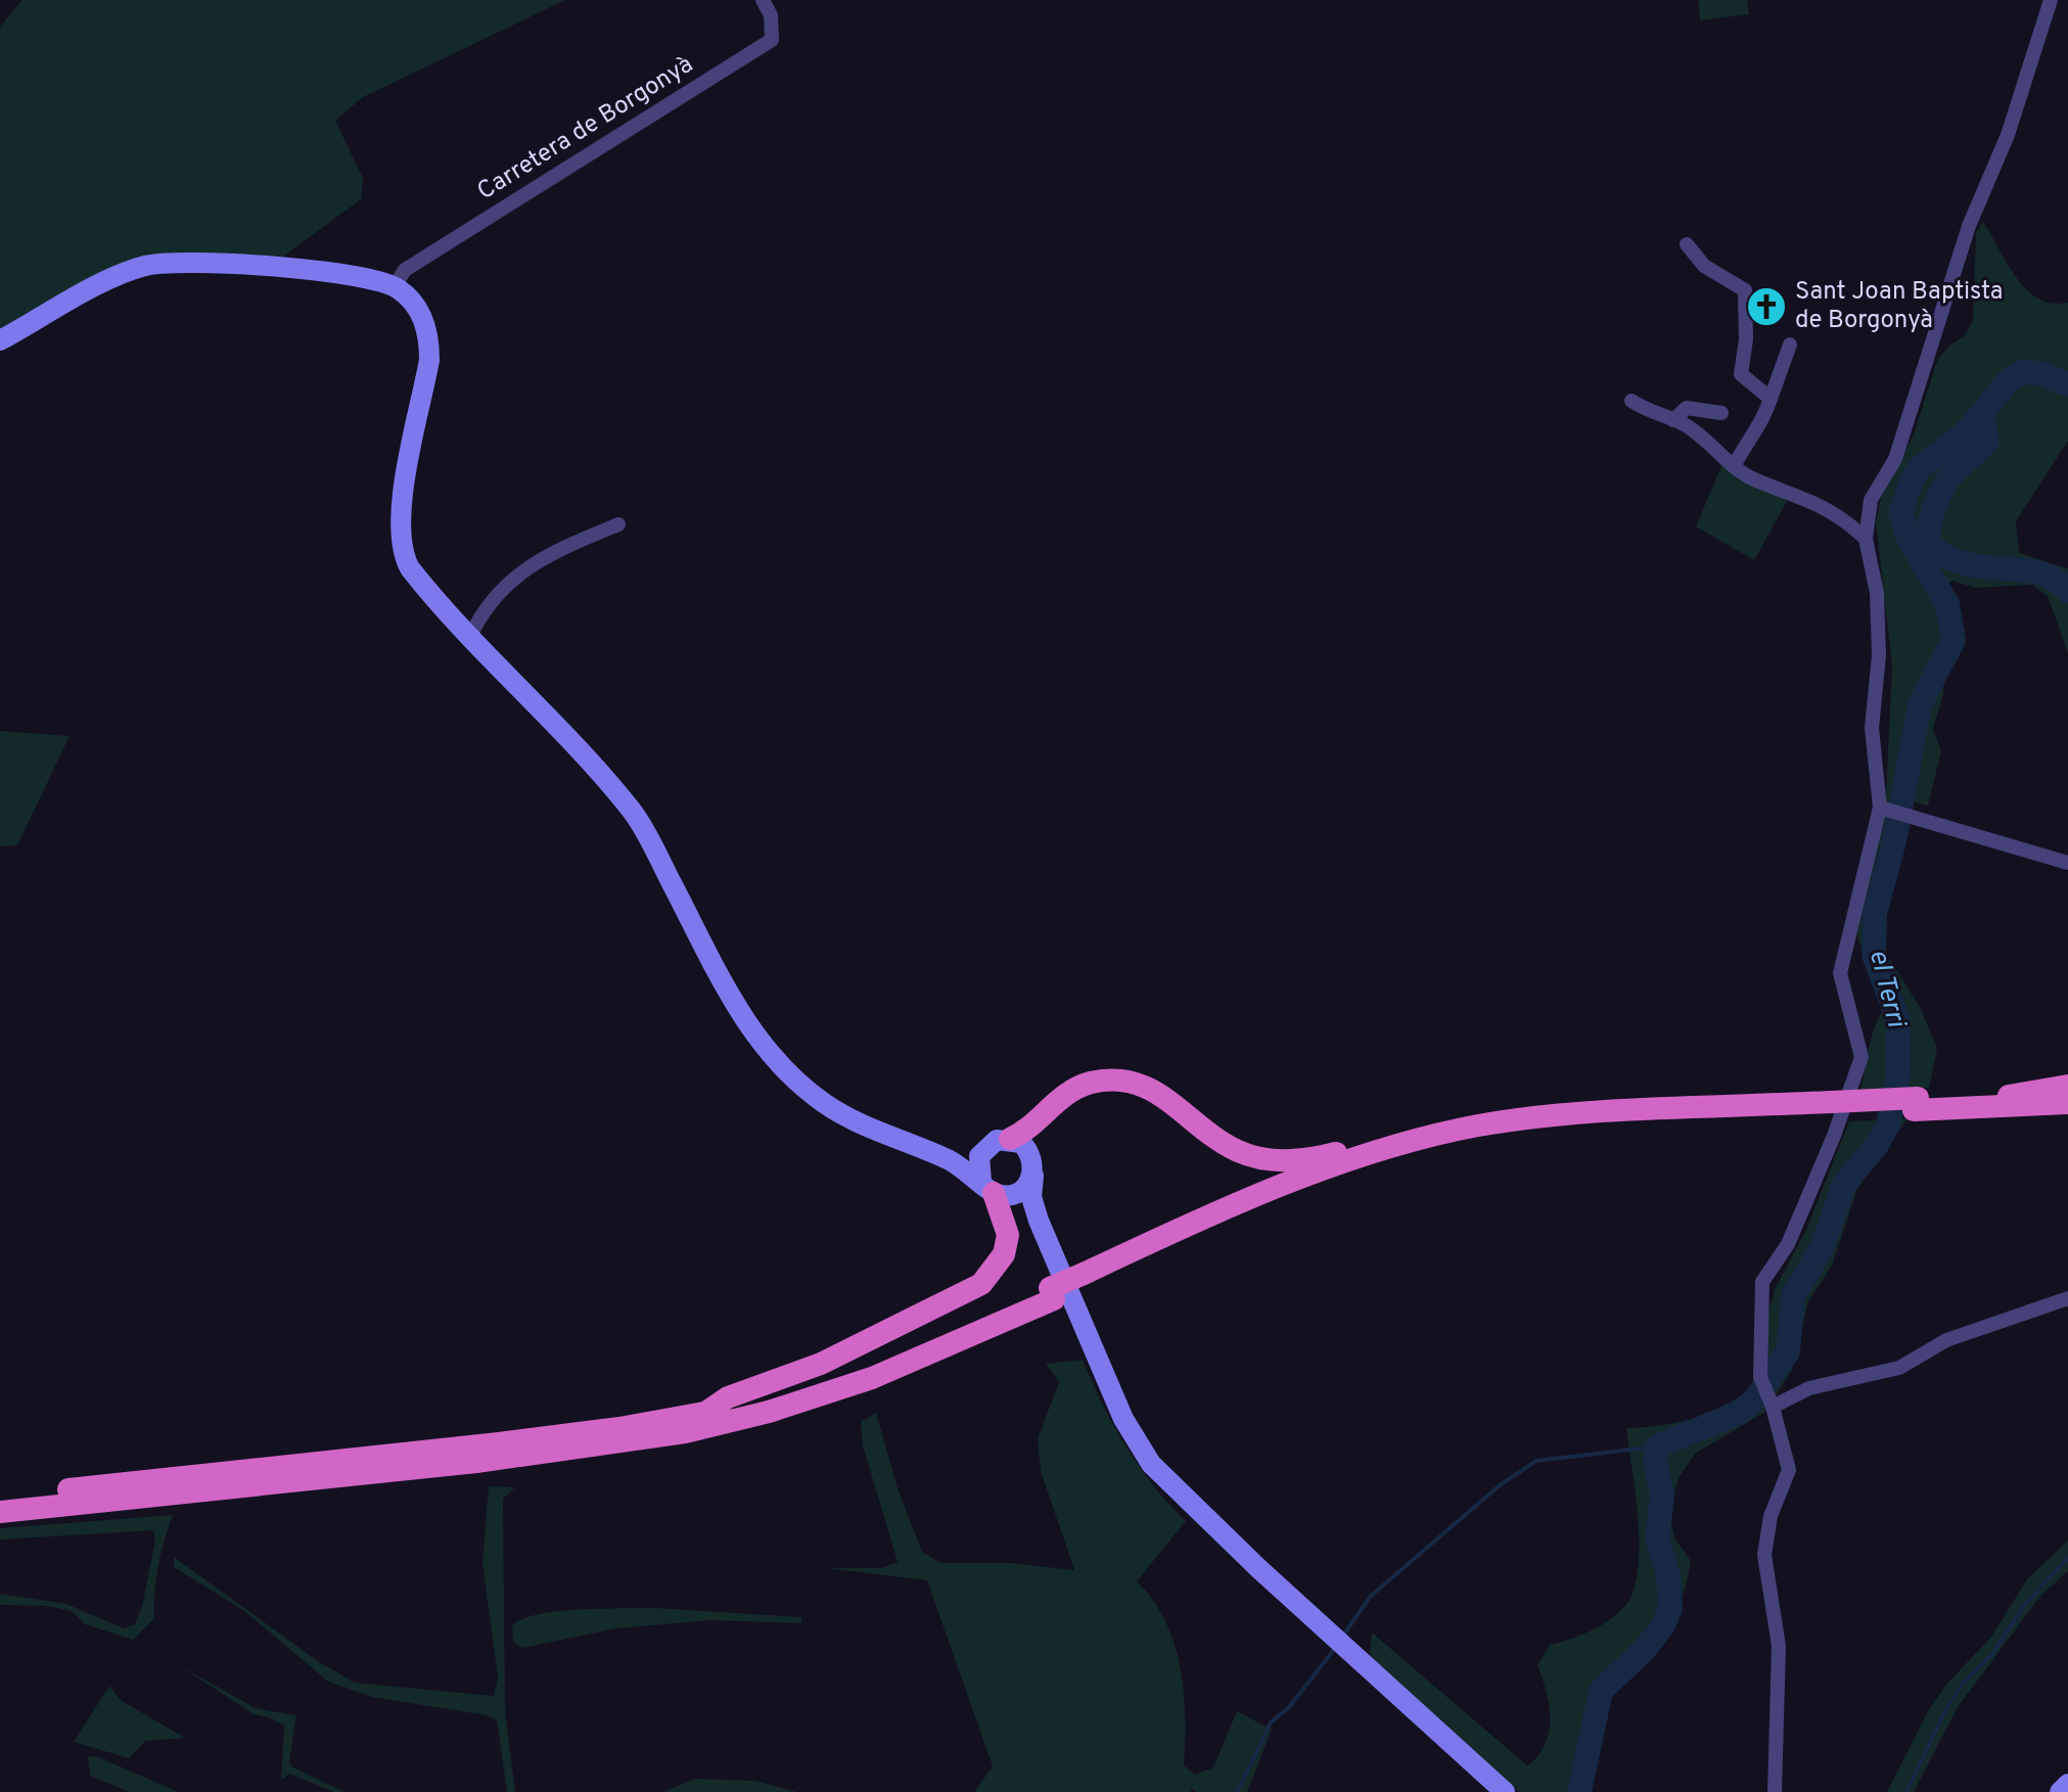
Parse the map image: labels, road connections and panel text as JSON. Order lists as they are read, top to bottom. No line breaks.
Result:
{"streets":{"street":["Carretera de Borgonyà"]},"water":["el Terri"],"places":{"church":["Sant Joan Baptista de Borgonyà"]}}
